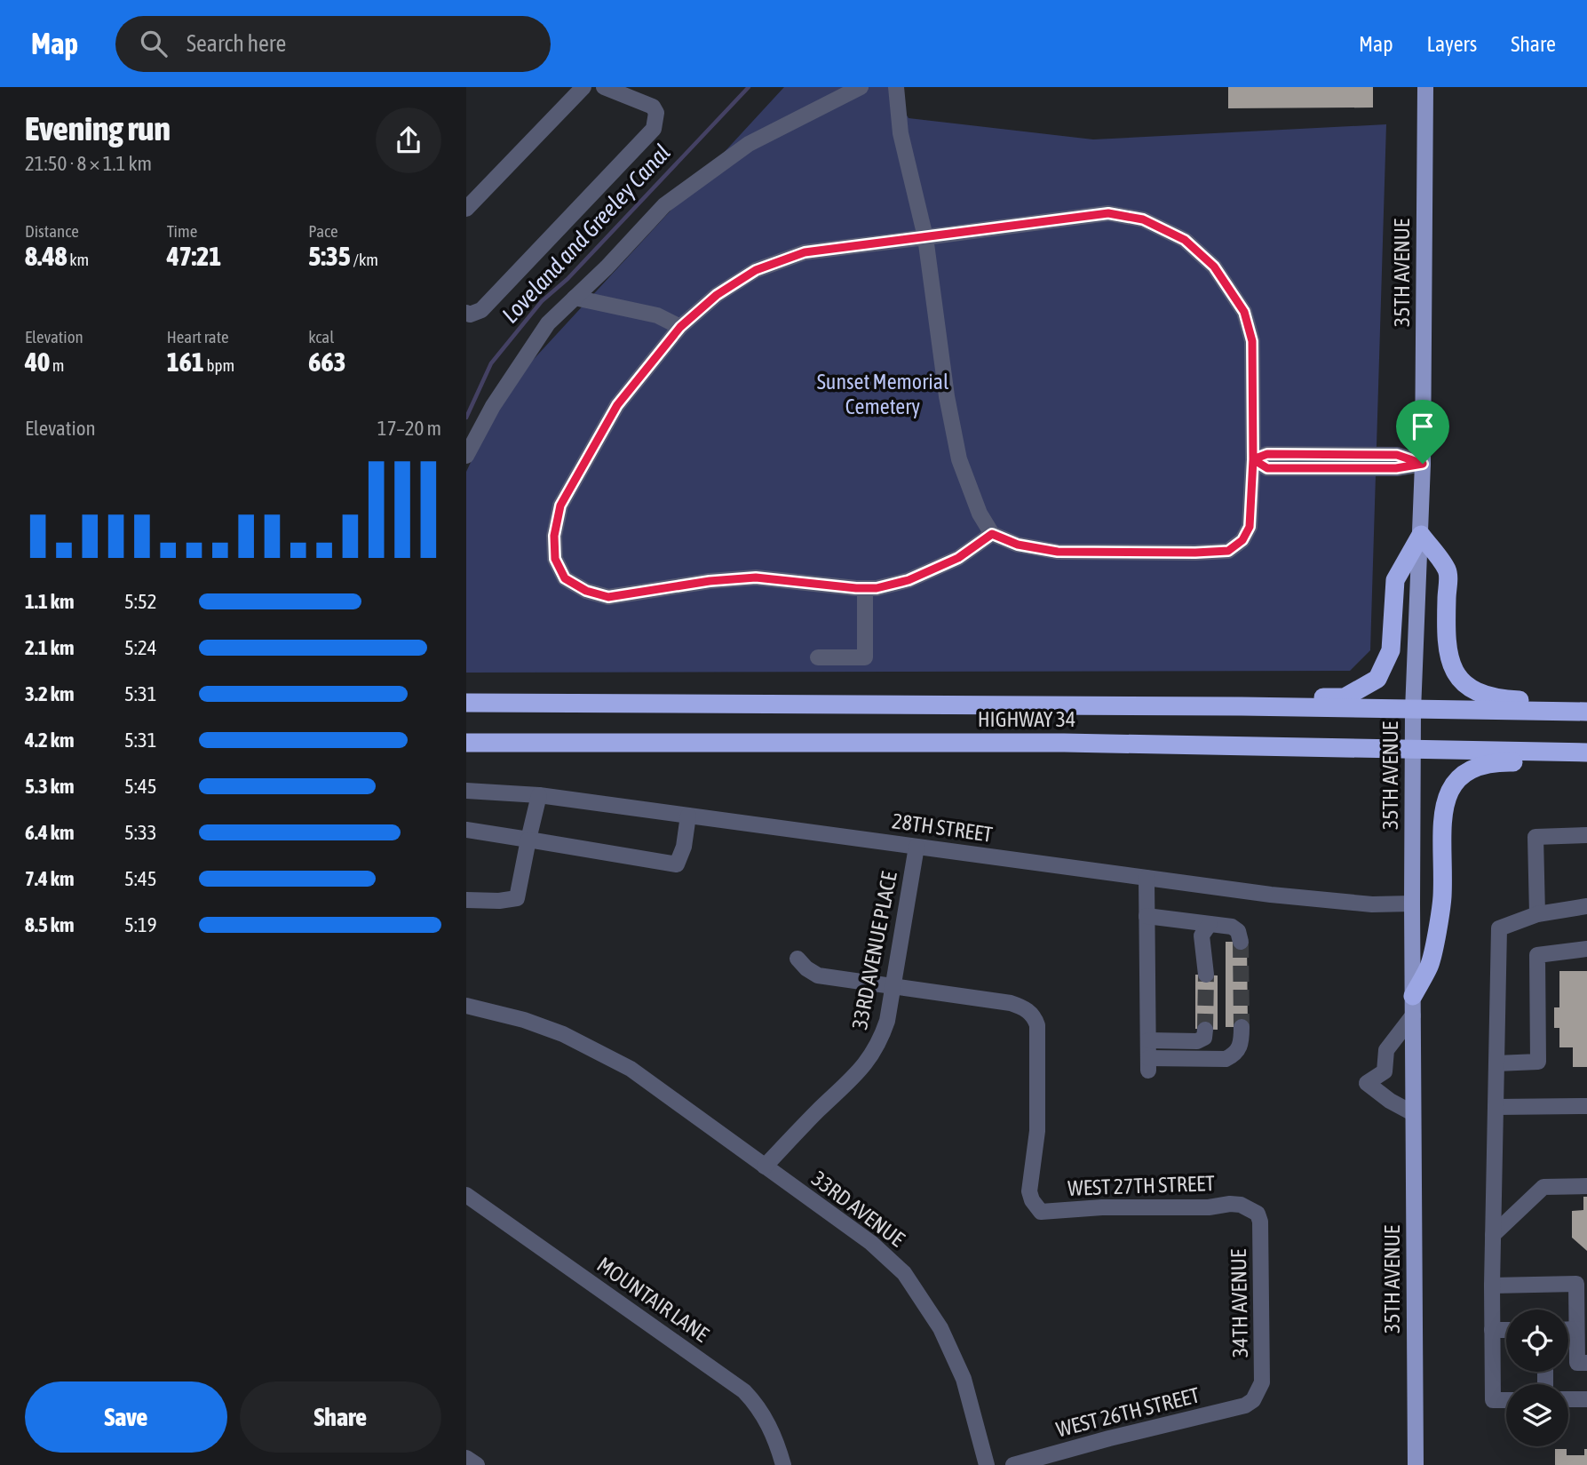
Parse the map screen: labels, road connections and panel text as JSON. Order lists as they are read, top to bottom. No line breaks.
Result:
{"streets":{"highway":["HIGHWAY 34"],"main road":["35TH AVENUE"],"street":["28TH STREET","33RD AVENUE PLACE","WEST 27TH STREET","33RD AVENUE","MOUNTAIR LANE","34TH AVENUE","WEST 26TH STREET"]},"crossings":[["35TH AVENUE","HIGHWAY 34"],["35TH AVENUE","28TH STREET"],["28TH STREET","33RD AVENUE PLACE"],["33RD AVENUE PLACE","WEST 27TH STREET"],["33RD AVENUE PLACE","33RD AVENUE"],["WEST 27TH STREET","34TH AVENUE"],["34TH AVENUE","WEST 26TH STREET"]],"water":["Loveland and Greeley Canal"],"parks":["Sunset Memorial Cemetery"],"page":{"header":"Map","search":"Search here","nav":["Map","Layers","Share"],"heading":["Evening run","21:50 · 8 × 1.1 km"],"stats":[["Distance","8.48 km"],["Time","47:21"],["Pace","5:35 /km"],["Elevation","40 m"],["Heart rate","161 bpm"],["kcal","663"]],"chart":["Elevation","17–20 m"],"list":[{"name":"1.1 km","note":"5:52"},{"name":"2.1 km","note":"5:24"},{"name":"3.2 km","note":"5:31"},{"name":"4.2 km","note":"5:31"},{"name":"5.3 km","note":"5:45"},{"name":"6.4 km","note":"5:33"},{"name":"7.4 km","note":"5:45"},{"name":"8.5 km","note":"5:19"}],"buttons":["Save","Share"]}}
